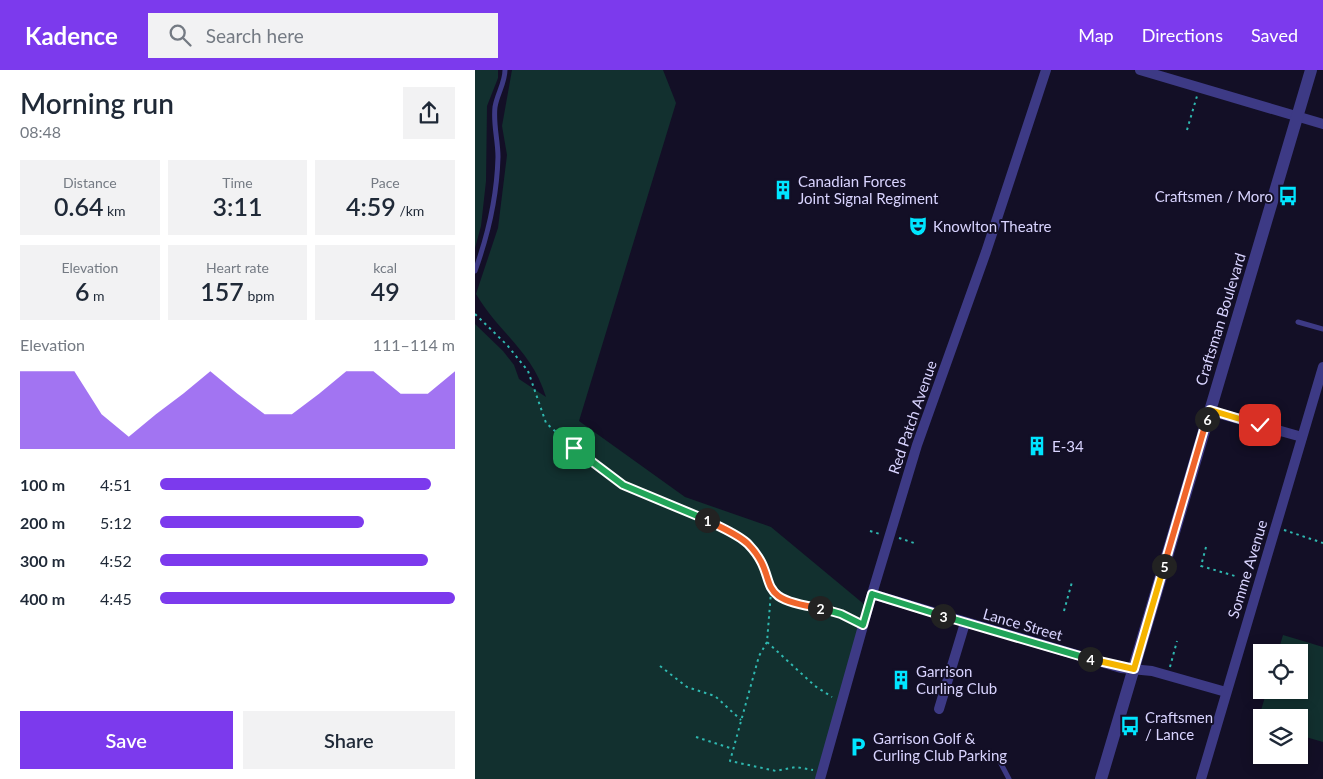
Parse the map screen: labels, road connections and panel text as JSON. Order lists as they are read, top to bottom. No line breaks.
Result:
{"streets":{"street":["Craftsman Boulevard","Red Patch Avenue","Somme Avenue","Lance Street"]},"crossings":[["Craftsman Boulevard","Lance Street"],["Red Patch Avenue","Lance Street"],["Somme Avenue","Lance Street"]],"places":{"building":["Canadian Forces Joint Signal Regiment","E-34","Garrison Curling Club"],"bus stop":["Craftsmen / Moro","Craftsmen / Lance"],"theatre":["Knowlton Theatre"],"parking":["Garrison Golf & Curling Club Parking"]},"page":{"header":"Kadence","search":"Search here","nav":["Map","Directions","Saved"],"heading":["Morning run","08:48"],"stats":[["Distance","0.64 km"],["Time","3:11"],["Pace","4:59 /km"],["Elevation","6 m"],["Heart rate","157 bpm"],["kcal","49"]],"chart":["Elevation","111–114 m"],"pins":["6","1","5","2","3","4"],"list":[{"name":"100 m","note":"4:51"},{"name":"200 m","note":"5:12"},{"name":"300 m","note":"4:52"},{"name":"400 m","note":"4:45"}],"buttons":["Save","Share"]}}
